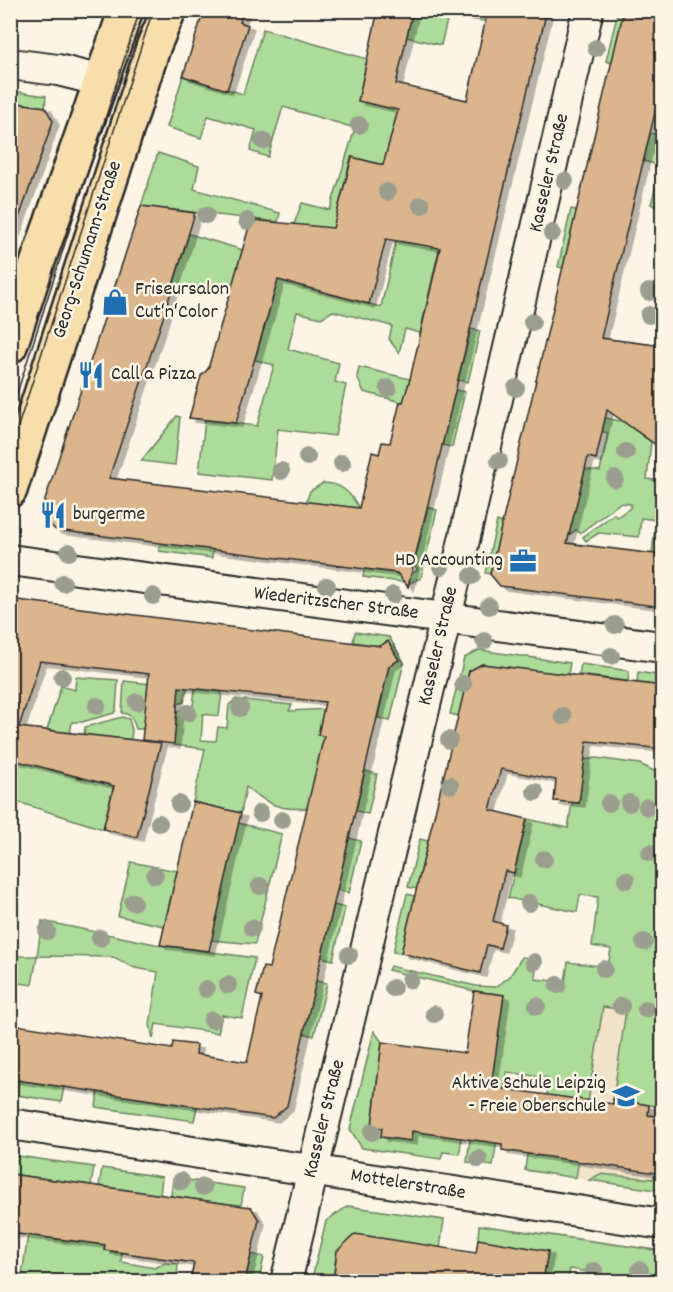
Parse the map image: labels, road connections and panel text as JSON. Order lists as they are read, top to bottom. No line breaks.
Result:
{"streets":{"main road":["Georg-Schumann-Straße"],"street":["Kasseler Straße","Wiederitzscher Straße","Mottelerstraße"]},"crossings":[["Kasseler Straße","Wiederitzscher Straße"],["Kasseler Straße","Mottelerstraße"]],"places":{"shop":["Friseursalon Cut‘n‘Color"],"restaurant":["Call a Pizza","burgerme"],"office":["HD Accounting"],"school or university":["Aktive Schule Leipzig - Freie Oberschule"]}}
